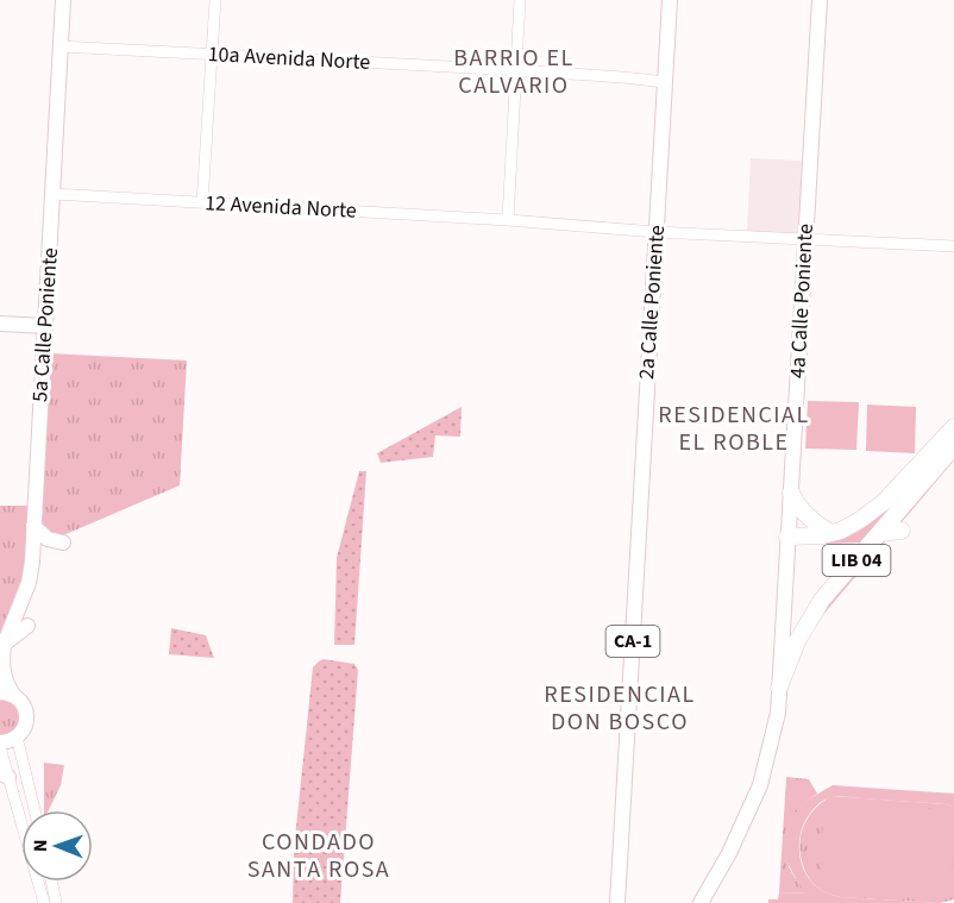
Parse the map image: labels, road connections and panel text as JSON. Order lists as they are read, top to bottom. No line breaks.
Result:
{"streets":{"highway":["LIB 04"],"main road":["4a Calle Poniente","2a Calle Poniente","5a Calle Poniente","CA-1"],"street":["10a Avenida Norte","12 Avenida Norte"]},"crossings":[["10a Avenida Norte","2a Calle Poniente"],["10a Avenida Norte","5a Calle Poniente"],["12 Avenida Norte","4a Calle Poniente"],["12 Avenida Norte","2a Calle Poniente"],["12 Avenida Norte","5a Calle Poniente"],["4a Calle Poniente","LIB 04"]],"districts":["BARRIO EL CALVARIO","RESIDENCIAL EL ROBLE","RESIDENCIAL DON BOSCO","CONDADO SANTA ROSA"],"north":"left"}
